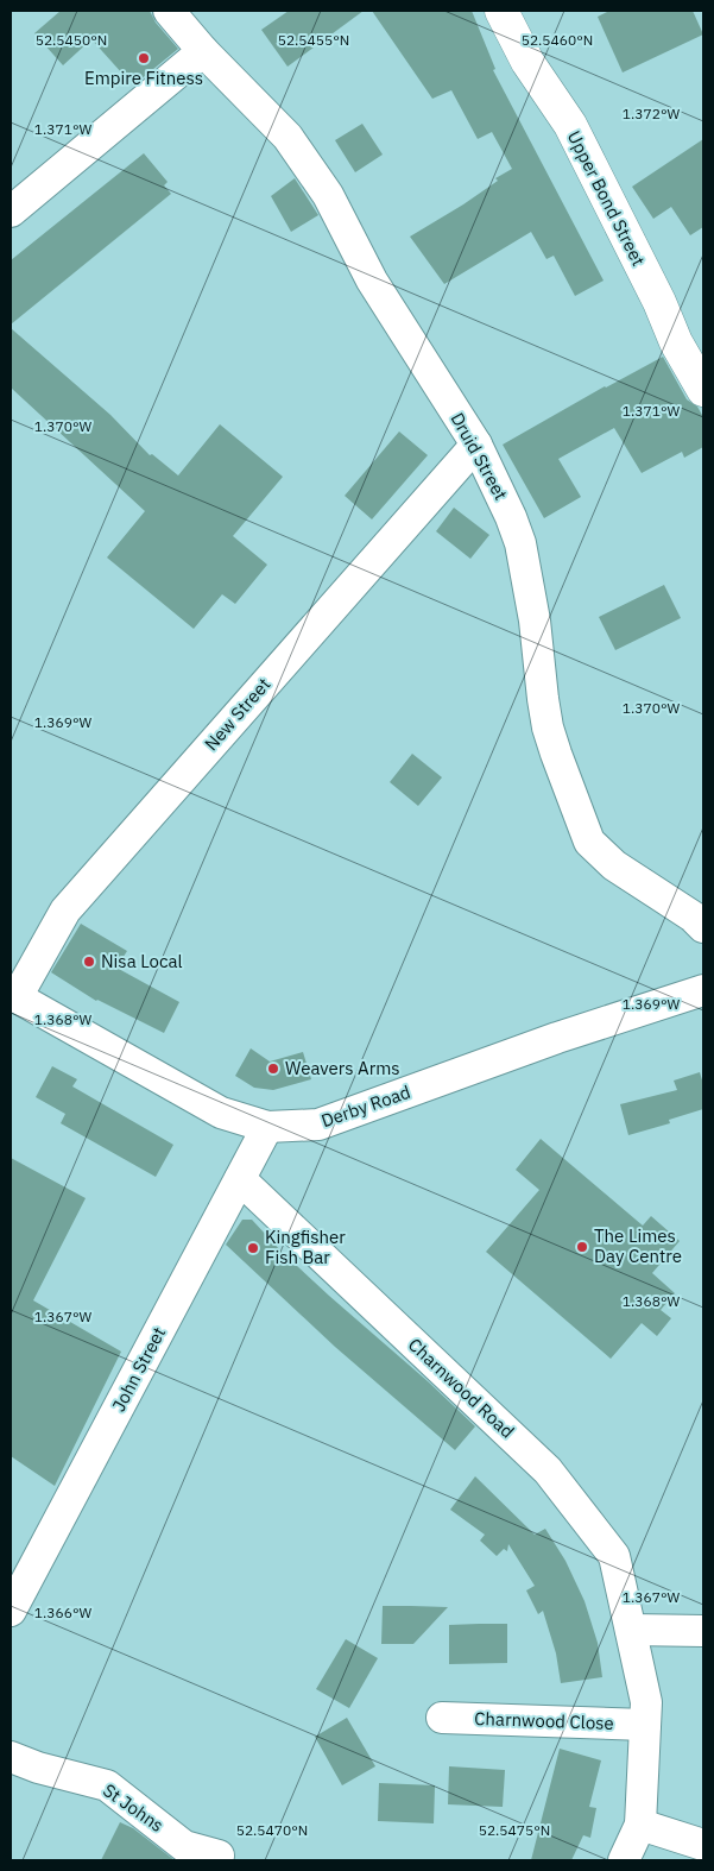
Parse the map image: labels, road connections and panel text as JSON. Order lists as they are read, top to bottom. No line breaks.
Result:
{"streets":{"main road":["Upper Bond Street"],"street":["Druid Street","New Street","Derby Road","John Street","Charnwood Road","Charnwood Close","St Johns"]},"crossings":[["Druid Street","New Street"],["New Street","Derby Road"],["Derby Road","John Street"],["John Street","Charnwood Road"],["Charnwood Road","Charnwood Close"]],"places":["Empire Fitness","Nisa Local","Weavers Arms","The Limes Day Centre","Kingfisher Fish Bar"],"coordinates":["52.5450°N","52.5455°N","52.5460°N","1.372°W","1.371°W","1.370°W","1.369°W","1.368°W","1.367°W","1.366°W","52.5470°N","52.5475°N"]}
